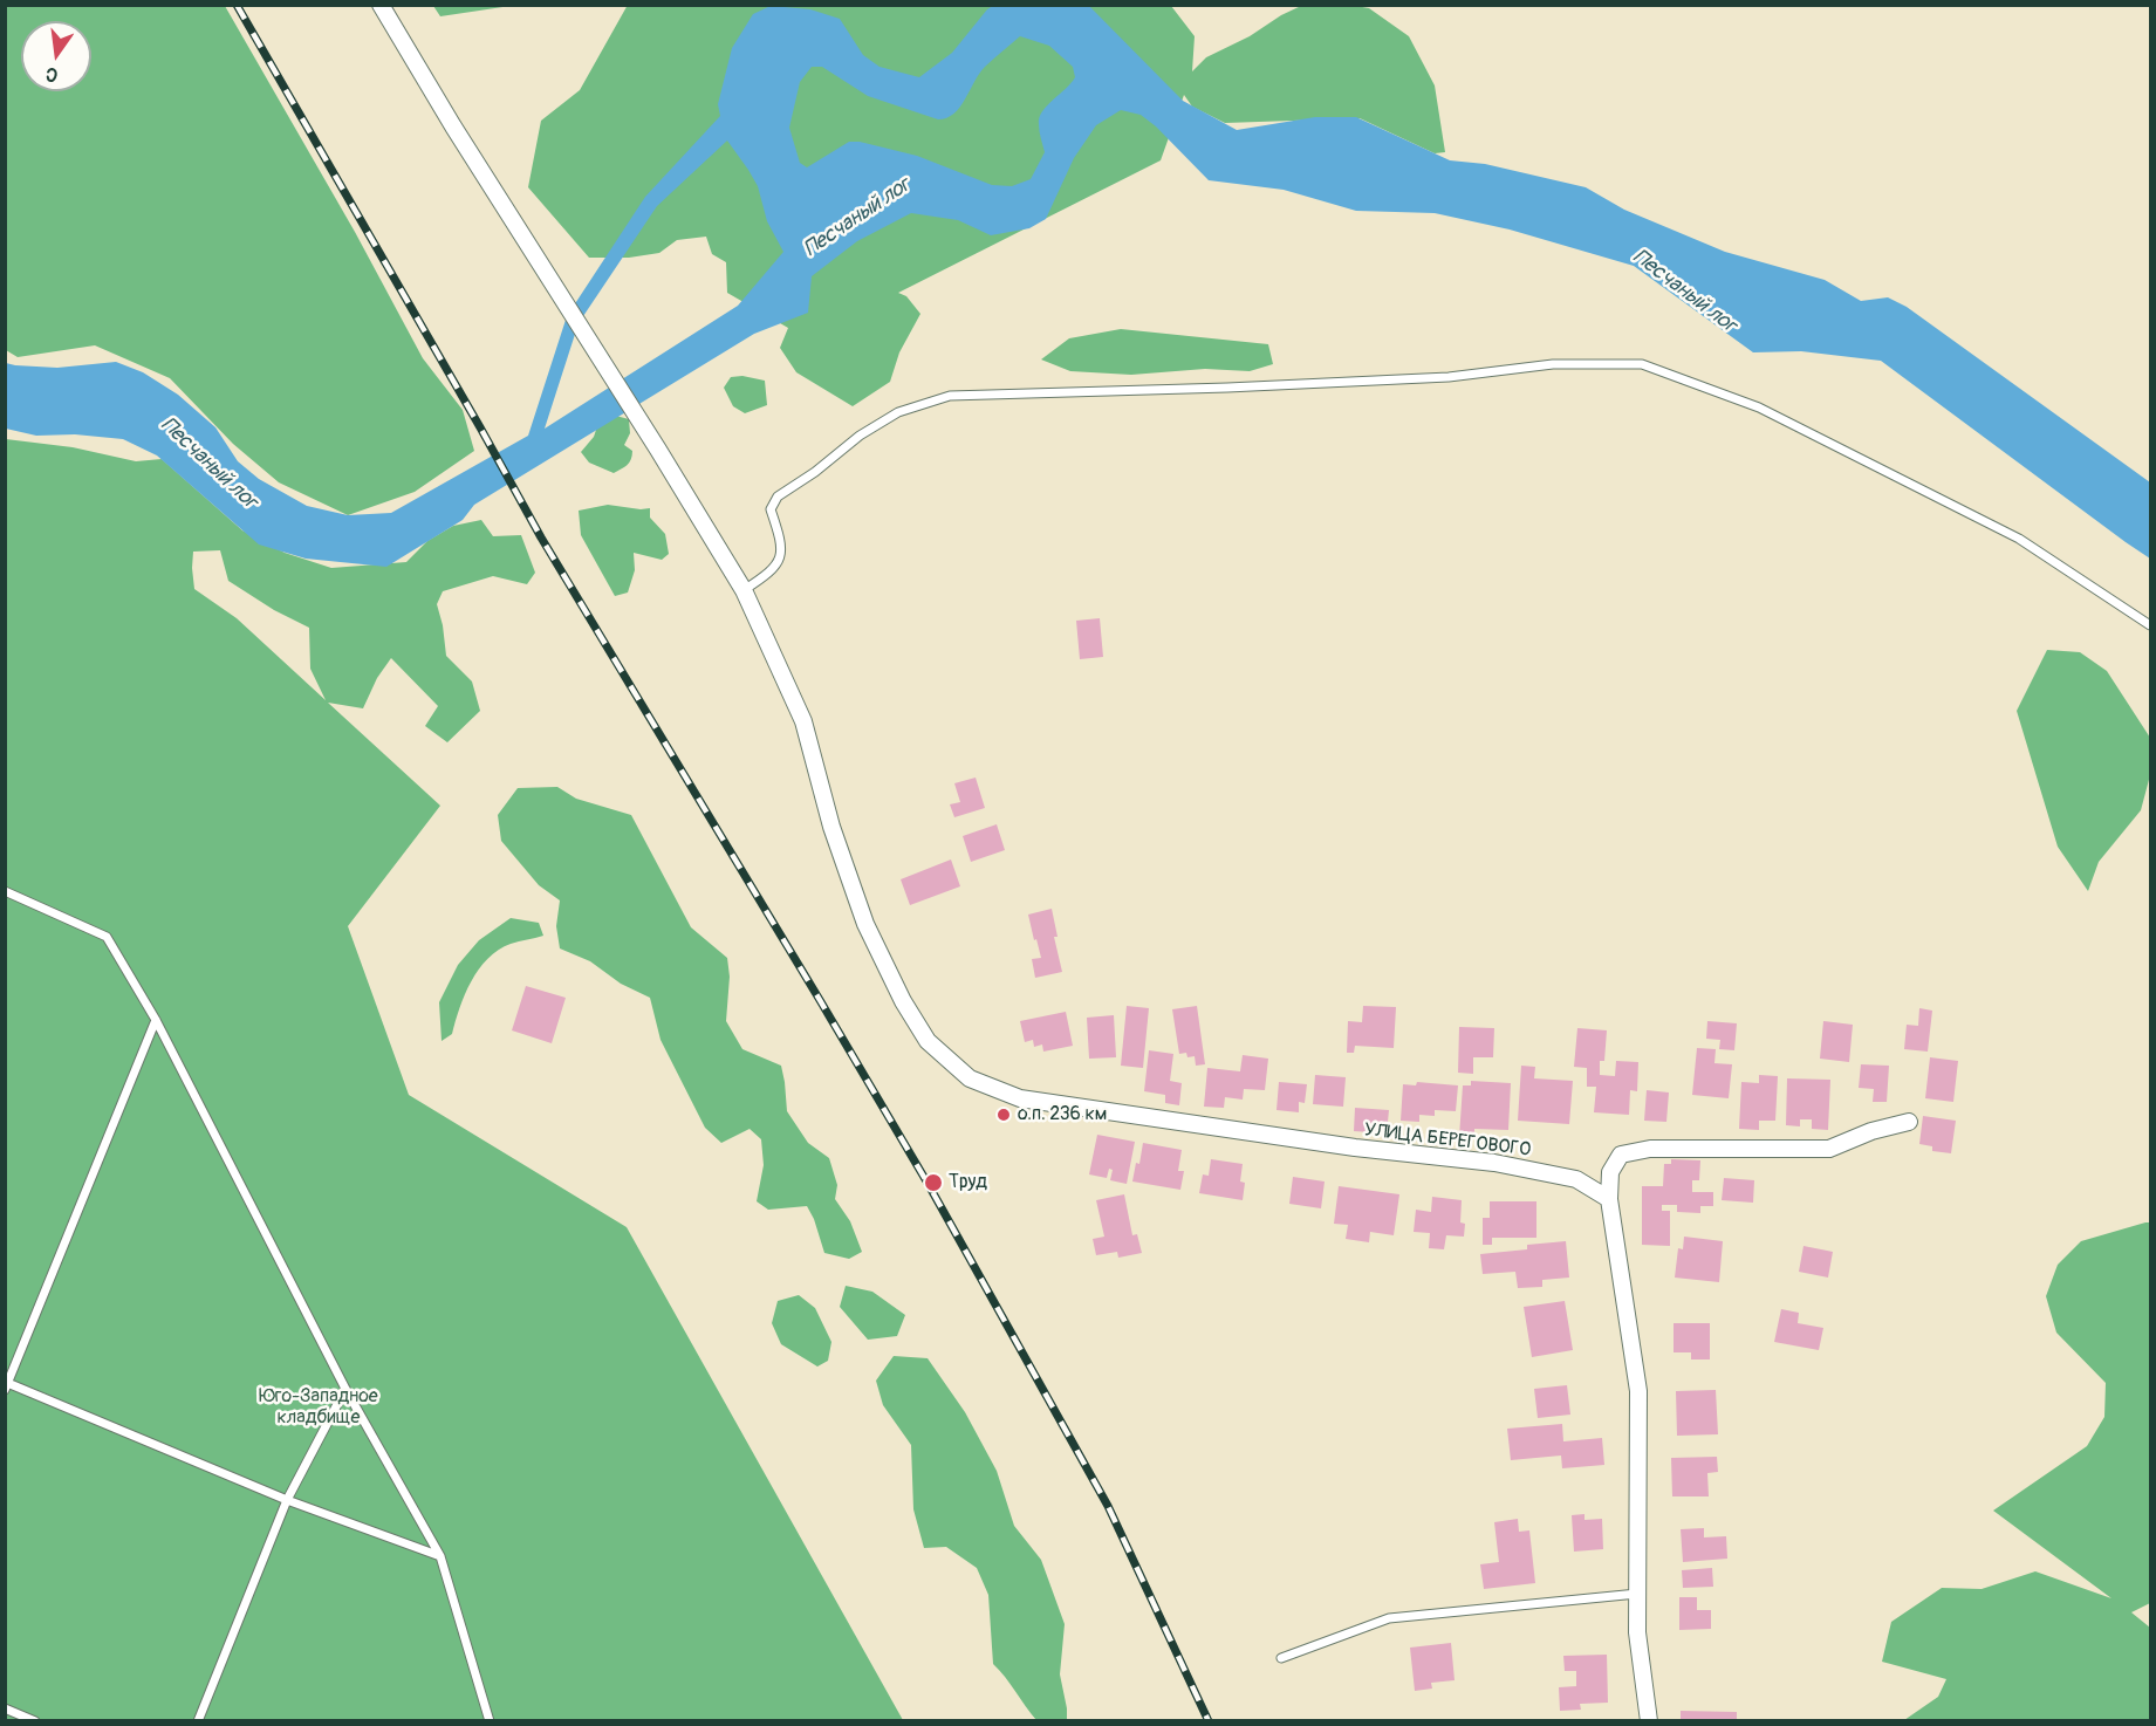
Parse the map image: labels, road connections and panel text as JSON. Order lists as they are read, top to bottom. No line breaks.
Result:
{"streets":{"street":["УЛИЦА БЕРЕГОВОГО"]},"water":["Песчаный лог"],"parks":["Юго-Западное кладбище"],"places":["о.п. 236 км","Труд"],"north":"bottom"}
